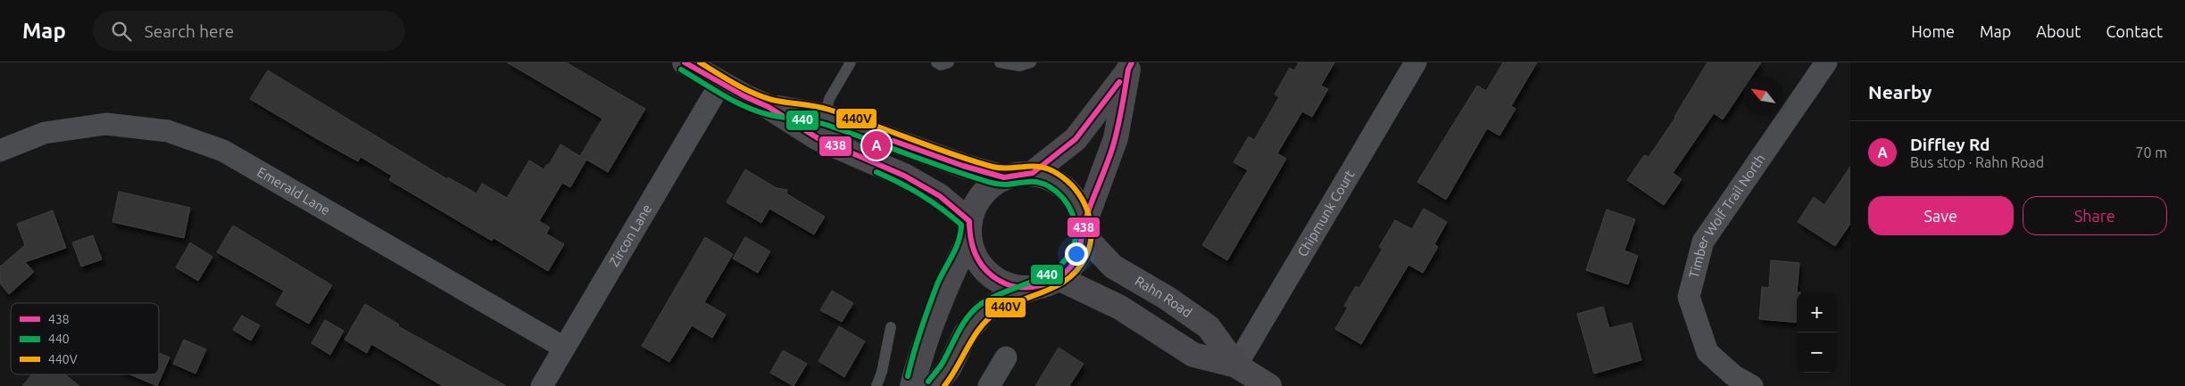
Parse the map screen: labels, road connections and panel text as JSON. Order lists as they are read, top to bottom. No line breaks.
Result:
{"streets":{"street":["Emerald Lane","Chipmunk Court","Timber Wolf Trail North","Zircon Lane","Rahn Road"]},"crossings":[["Emerald Lane","Zircon Lane"],["Chipmunk Court","Rahn Road"]],"lines":["transit line 438","transit line 440V","transit line 440"],"legend":["438","440","440V"],"north":"top left","page":{"header":"Map","search":"Search here","nav":["Home","Map","About","Contact"],"heading":"Nearby","list":[{"mark":"A","name":"Diffley Rd","note":"Bus stop · Rahn Road","value":"70 m"}],"pins":"A","buttons":["Save","Share"],"map_buttons":["+","−"]}}
